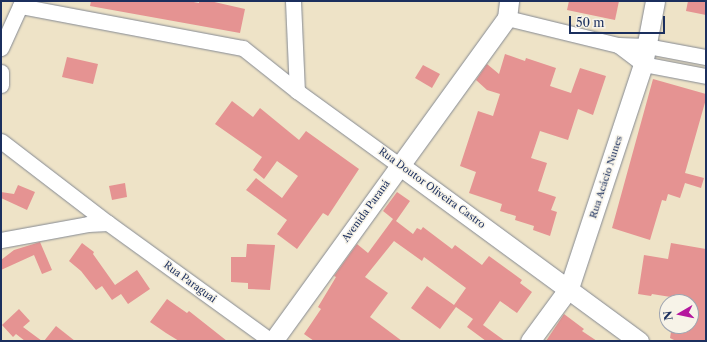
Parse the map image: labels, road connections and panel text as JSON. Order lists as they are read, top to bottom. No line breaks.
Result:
{"streets":{"street":["Rua Acácio Nunes","Rua Doutor Oliveira Castro","Avenida Paraná","Rua Paraguai"]},"crossings":[["Rua Acácio Nunes","Rua Doutor Oliveira Castro"],["Rua Doutor Oliveira Castro","Avenida Paraná"],["Avenida Paraná","Rua Paraguai"]],"scale_bar":"50 m","north":"left"}
